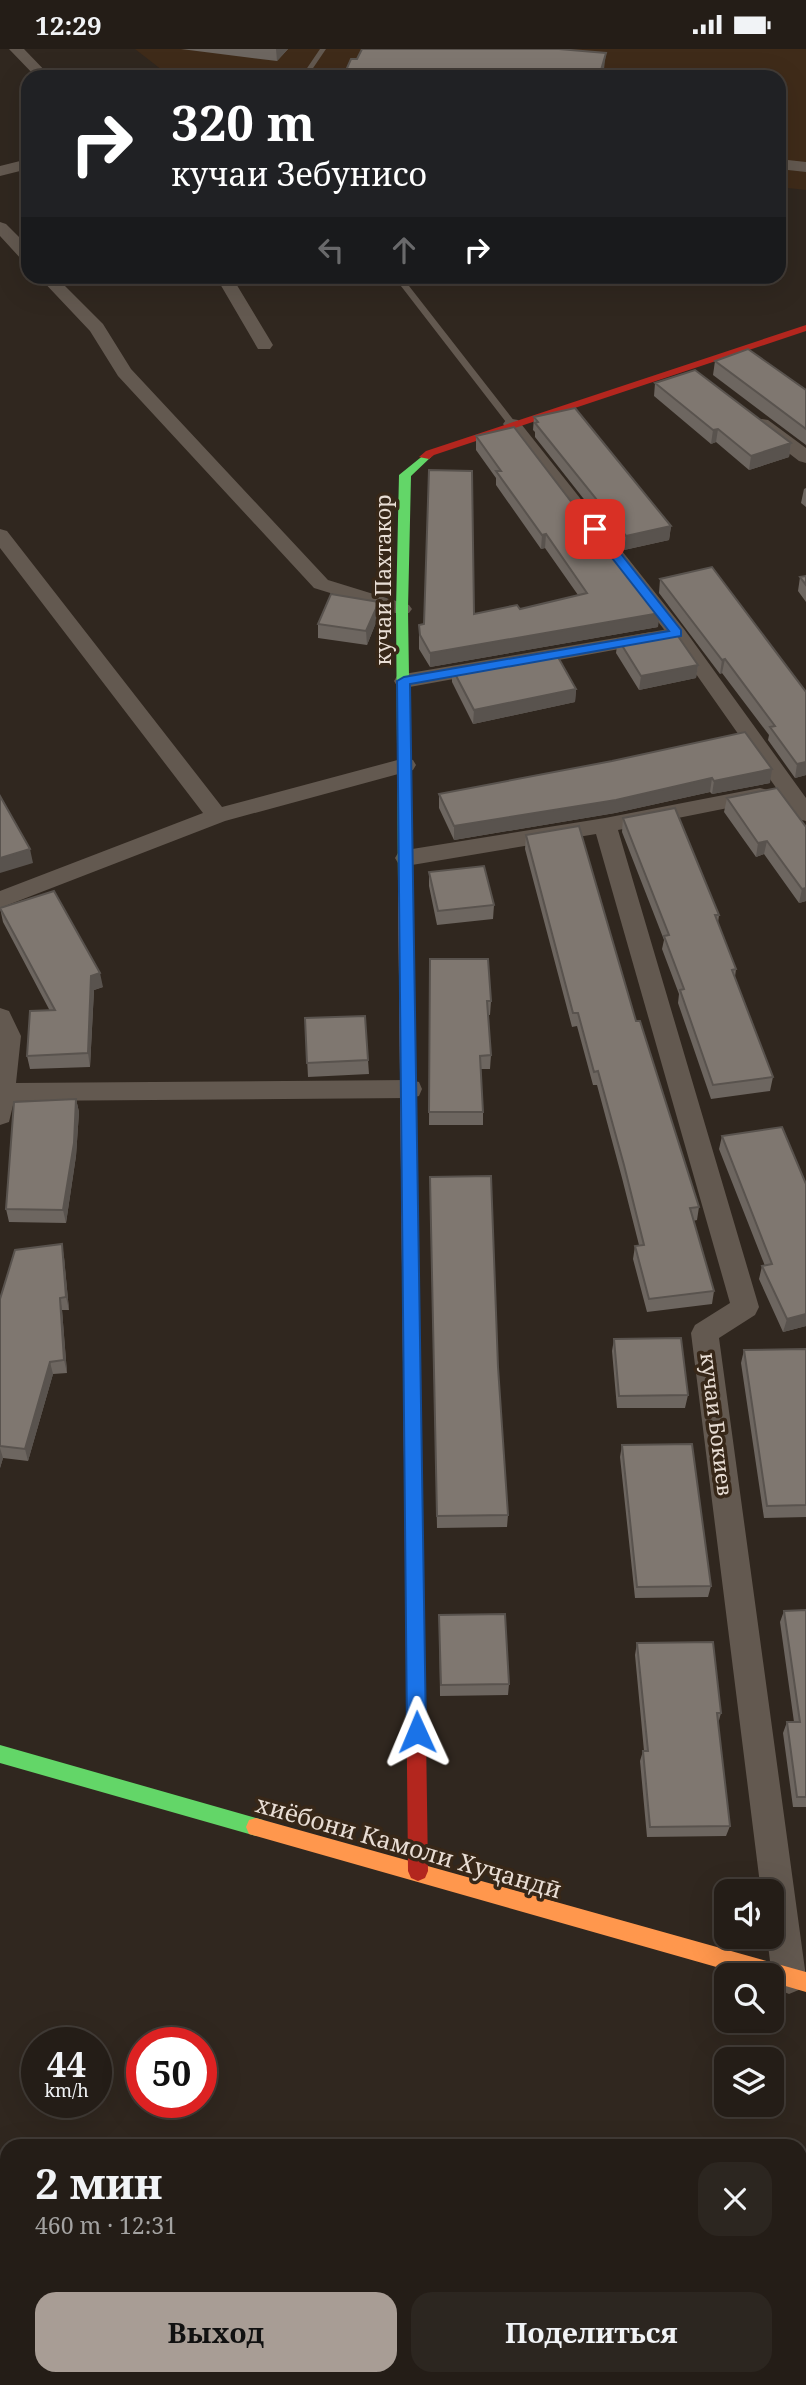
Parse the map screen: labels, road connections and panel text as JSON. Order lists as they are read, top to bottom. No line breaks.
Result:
{"streets":{"main road":["кучаи Пахтакор","хиёбони Камоли Хуҷандӣ"],"street":["кучаи Бокиев"]},"crossings":[["кучаи Пахтакор","хиёбони Камоли Хуҷандӣ"],["кучаи Бокиев","хиёбони Камоли Хуҷандӣ"]],"page":{"status":"12:29","turn":["320 m","кучаи Зебунисо"],"speed":"44 km/h","limit":"50","heading":["2 мин","460 m · 12:31"],"buttons":["Выход","Поделиться"]}}
